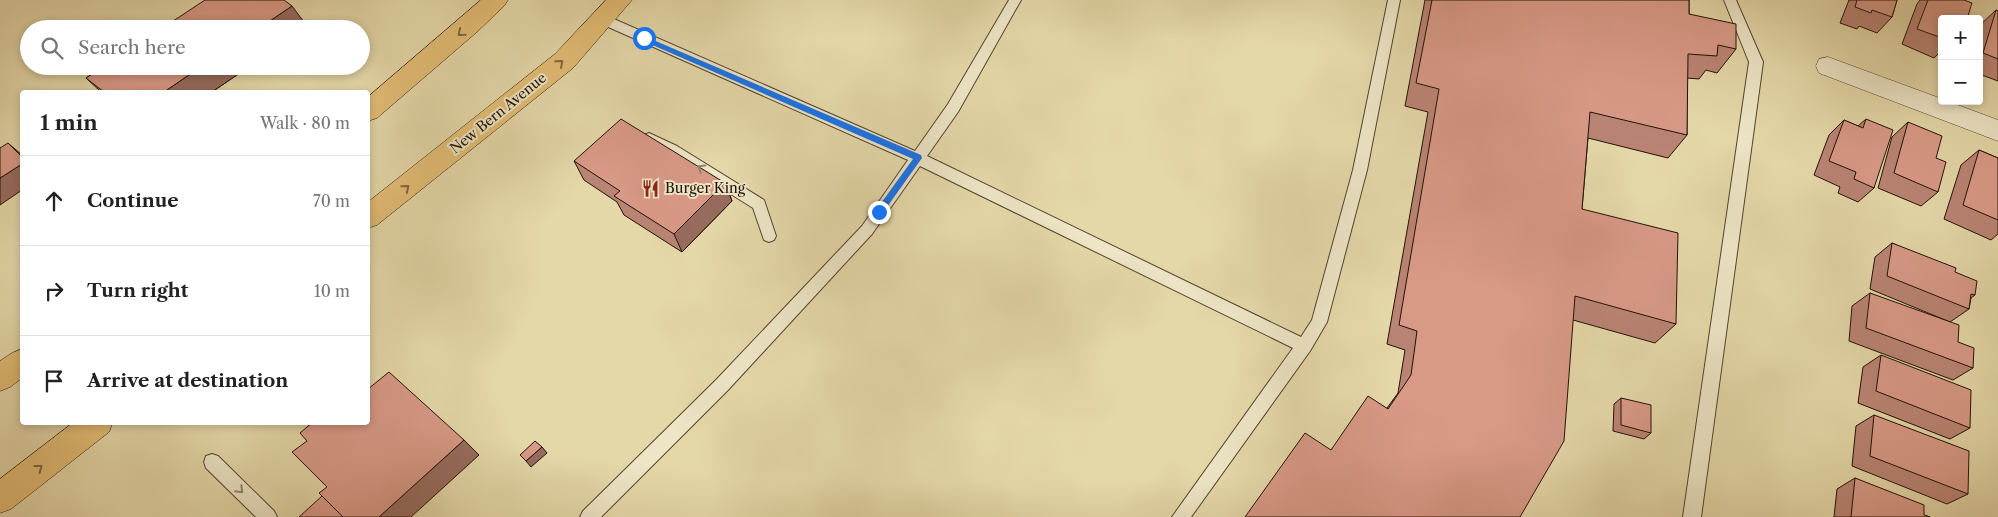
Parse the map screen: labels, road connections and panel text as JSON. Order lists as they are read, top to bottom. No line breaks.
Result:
{"streets":{"main road":["New Bern Avenue"]},"places":{"restaurant":["Burger King"]},"page":{"map_buttons":["+","−"],"search":"Search here","heading":["1 min","Walk · 80 m"],"list":[["Continue","70 m"],["Turn right","10 m"],"Arrive at destination"]}}
